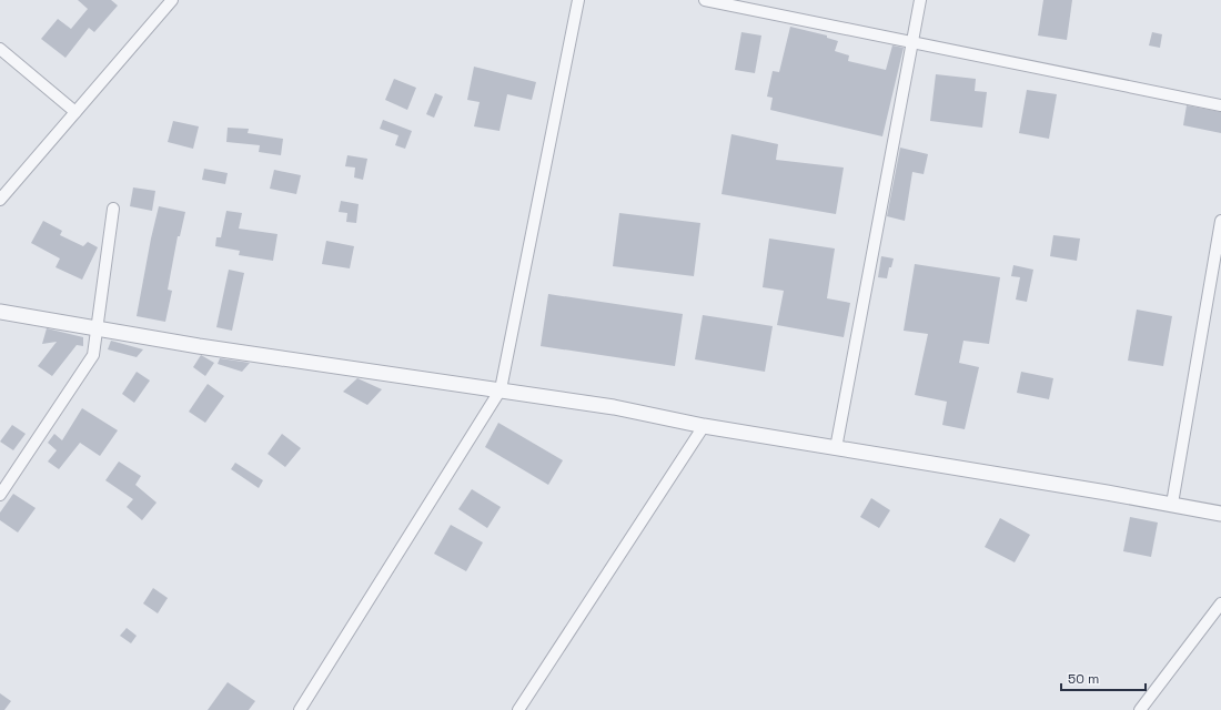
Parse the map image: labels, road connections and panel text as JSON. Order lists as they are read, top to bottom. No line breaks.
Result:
{"scale_bar":"50 m"}
